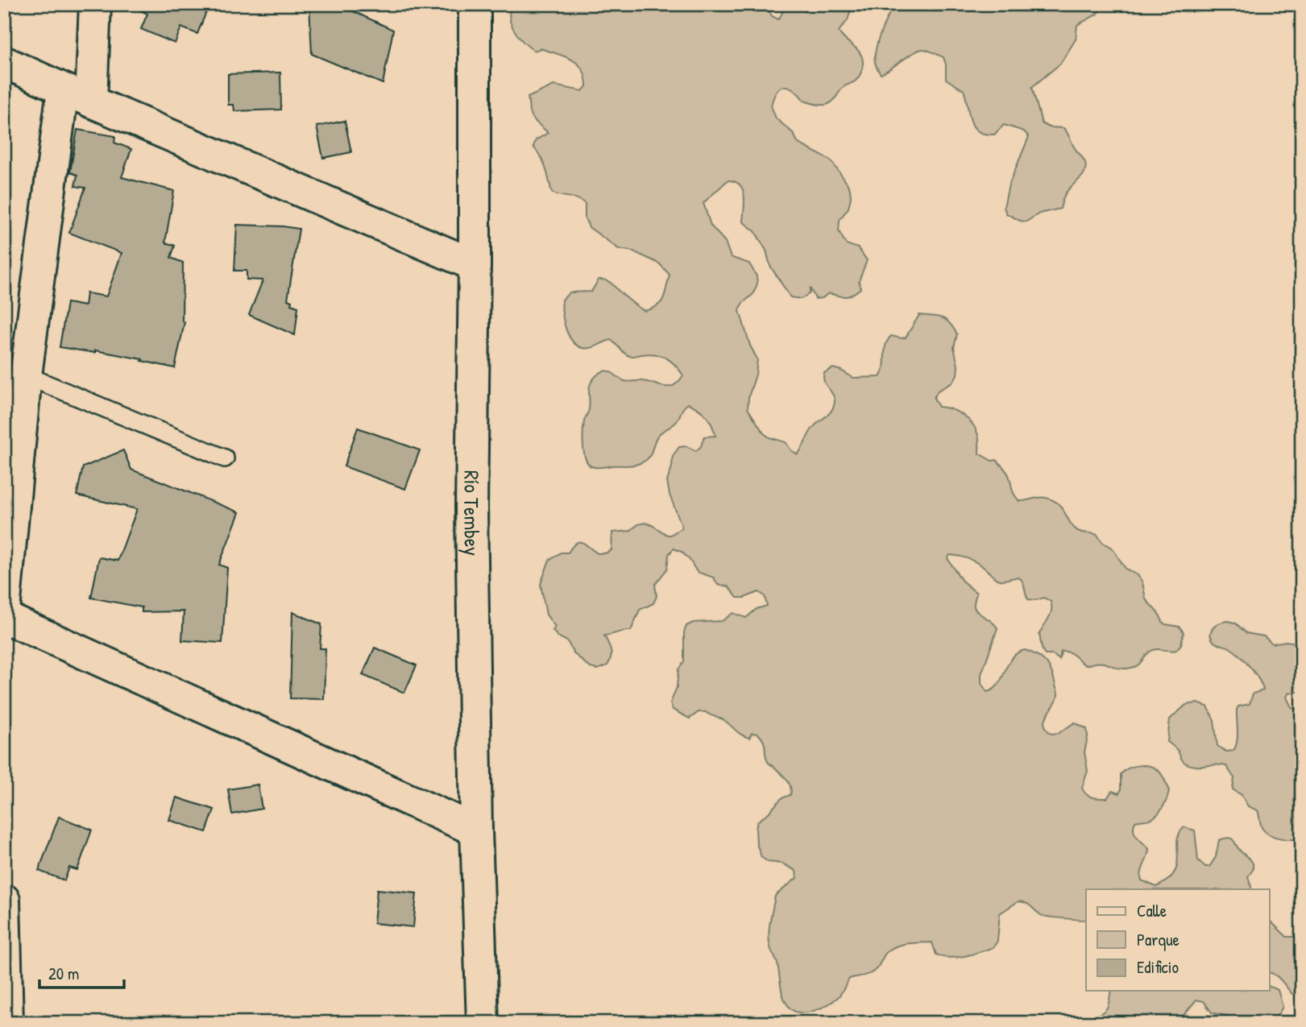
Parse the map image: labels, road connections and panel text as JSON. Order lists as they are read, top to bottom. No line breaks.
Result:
{"streets":{"street":["Río Tembey"]},"legend":["Calle","Parque","Edificio"],"scale_bar":"20 m"}
